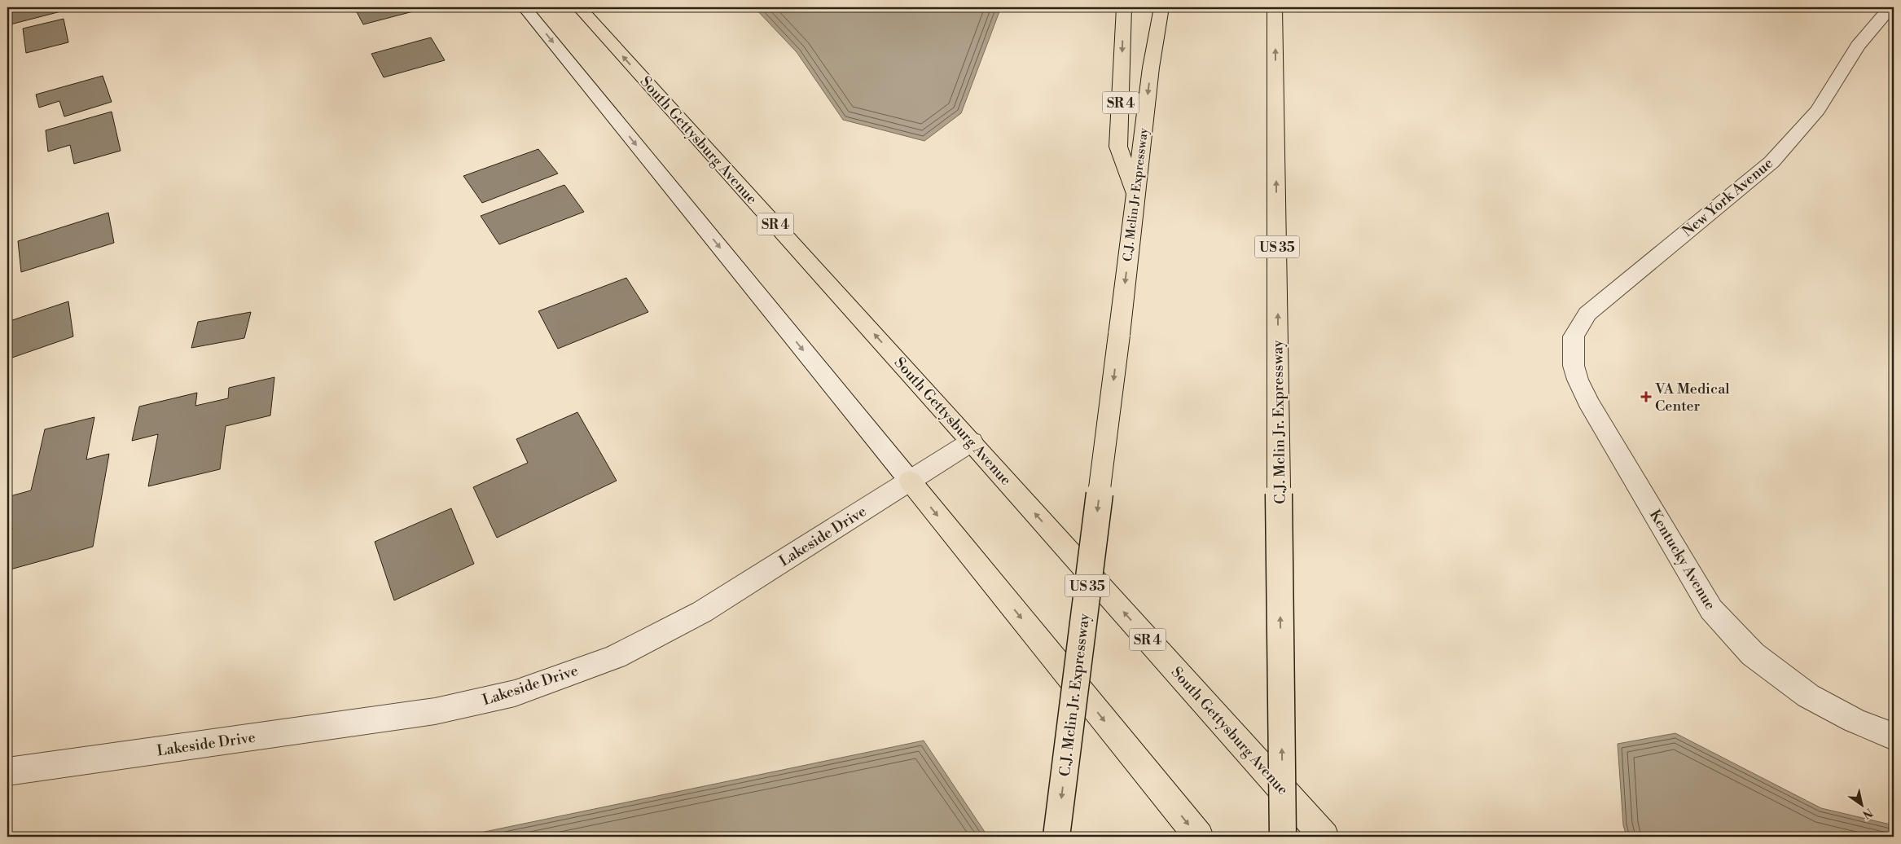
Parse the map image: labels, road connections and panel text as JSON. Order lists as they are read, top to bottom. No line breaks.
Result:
{"streets":{"main road":["SR 4","South Gettysburg Avenue","C.J. Mclin Jr Expressway","US 35","C.J. Mclin Jr. Expressway"],"street":["New York Avenue","Lakeside Drive","Kentucky Avenue"]},"crossings":[["SR 4","C.J. Mclin Jr Expressway"],["South Gettysburg Avenue","Lakeside Drive"],["C.J. Mclin Jr Expressway","C.J. Mclin Jr. Expressway"],["New York Avenue","Kentucky Avenue"]],"places":{"health":["VA Medical Center"]},"north":"bottom right"}
